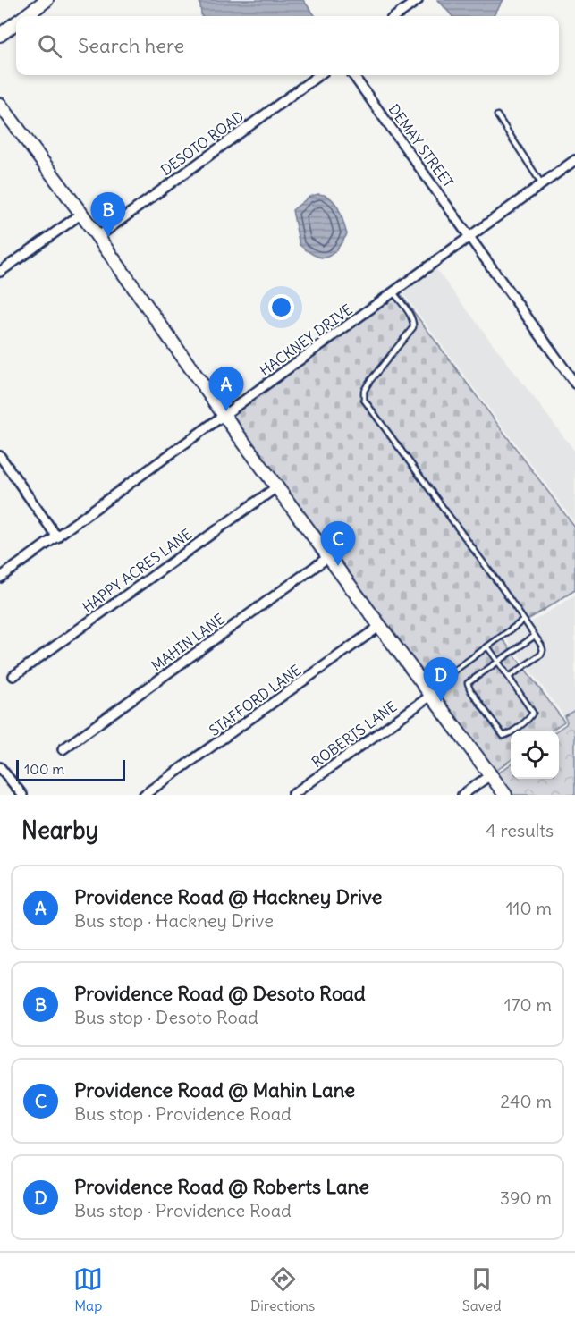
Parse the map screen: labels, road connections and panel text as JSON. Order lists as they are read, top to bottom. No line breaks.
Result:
{"streets":{"street":["DESOTO ROAD","DEMAY STREET","HACKNEY DRIVE","HAPPY ACRES LANE","MAHIN LANE","STAFFORD LANE","ROBERTS LANE"]},"crossings":[["DEMAY STREET","HACKNEY DRIVE"]],"scale_bar":"100 m","page":{"search":"Search here","pins":["B","A","C","D"],"scale":"100 m","heading":["Nearby","4 results"],"list":[{"mark":"A","name":"Providence Road @ Hackney Drive","note":"Bus stop · Hackney Drive","value":"110 m"},{"mark":"B","name":"Providence Road @ Desoto Road","note":"Bus stop · Desoto Road","value":"170 m"},{"mark":"C","name":"Providence Road @ Mahin Lane","note":"Bus stop · Providence Road","value":"240 m"},{"mark":"D","name":"Providence Road @ Roberts Lane","note":"Bus stop · Providence Road","value":"390 m"}],"nav":["Map","Directions","Saved"]}}
